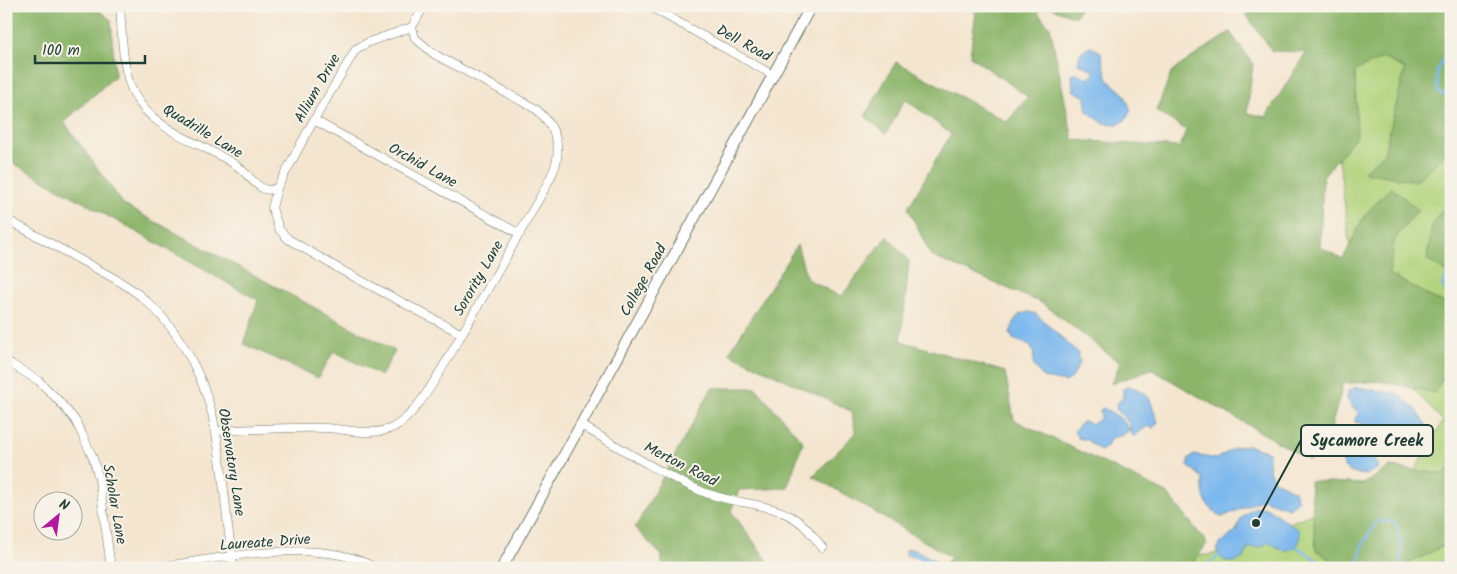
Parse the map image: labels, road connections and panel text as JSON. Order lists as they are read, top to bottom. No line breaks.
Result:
{"streets":{"street":["Dell Road","Allium Drive","Quadrille Lane","Orchid Lane","Sorority Lane","College Road","Observatory Lane","Merton Road","Scholar Lane","Laureate Drive"]},"crossings":[["Dell Road","College Road"],["Allium Drive","Quadrille Lane"],["Allium Drive","Orchid Lane"],["Allium Drive","Sorority Lane"],["Orchid Lane","Sorority Lane"],["Sorority Lane","Observatory Lane"],["College Road","Merton Road"],["Observatory Lane","Laureate Drive"]],"places":["Sycamore Creek"],"scale_bar":"100 m","north":"top right"}
